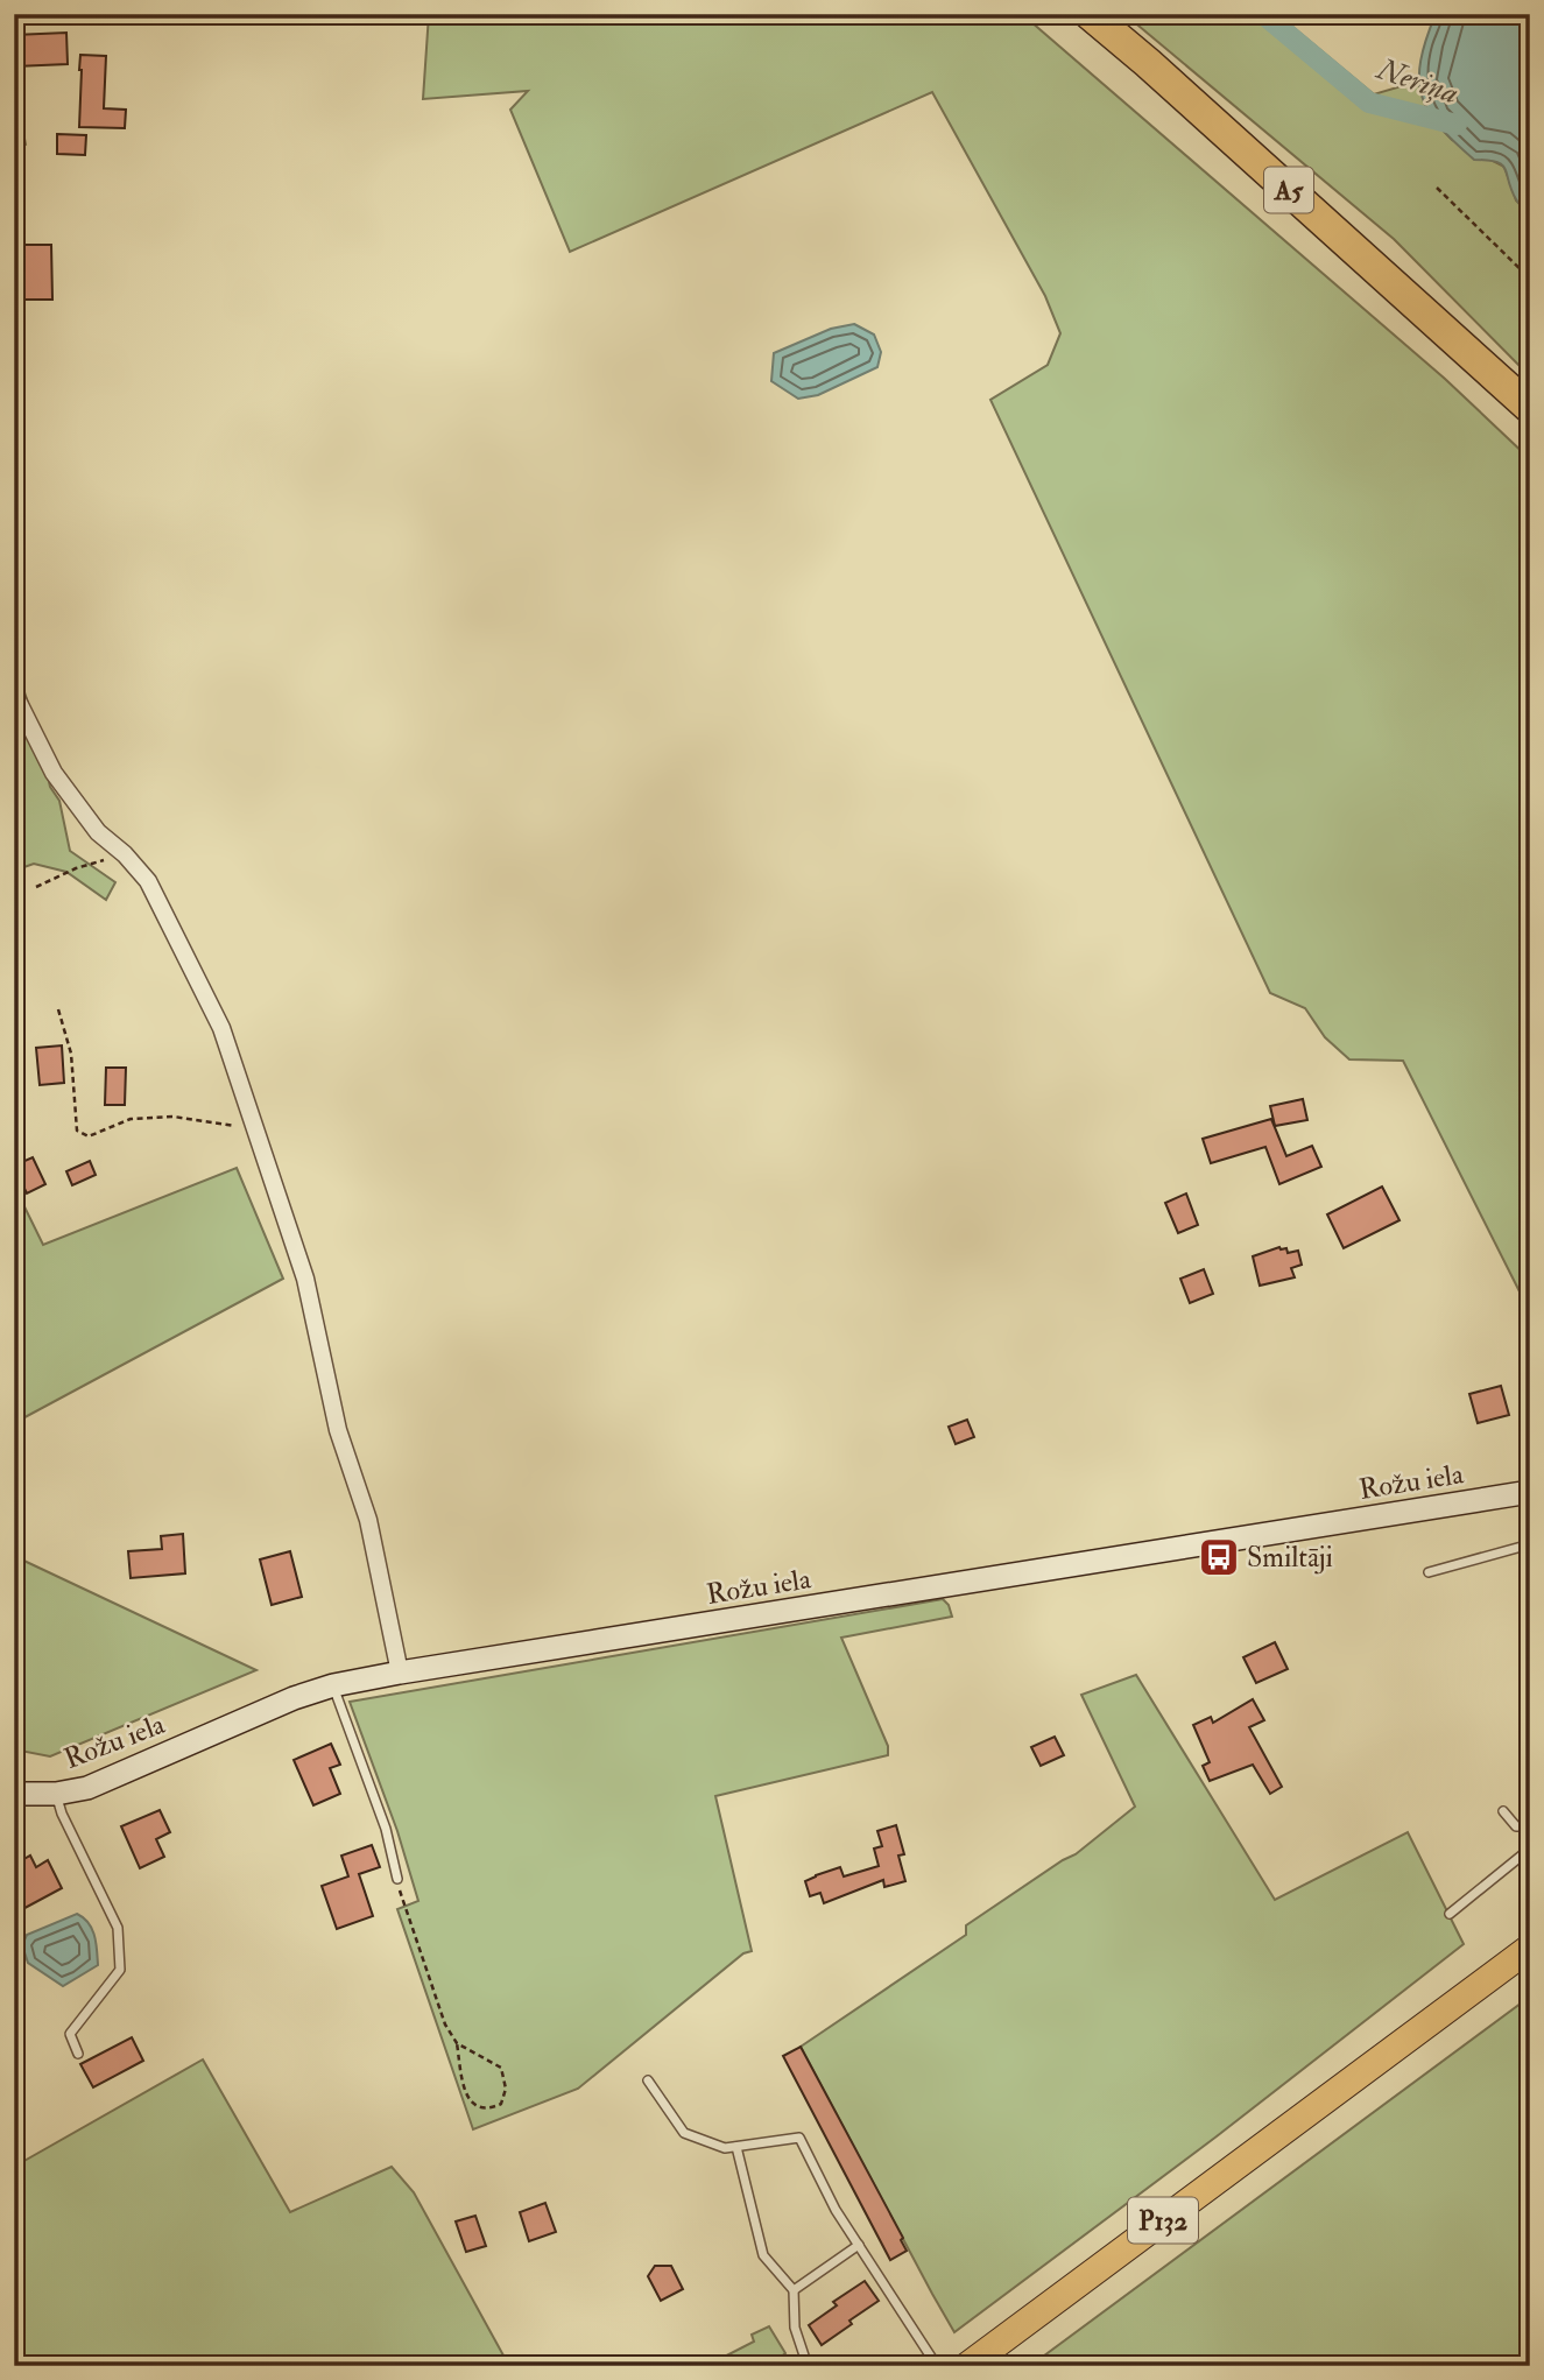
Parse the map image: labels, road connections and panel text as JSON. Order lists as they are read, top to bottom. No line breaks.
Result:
{"streets":{"highway":["A5"],"main road":["P132"],"street":["Rožu iela"]},"water":["Neriņa"],"places":{"bus stop":["Smiltāji"]}}
